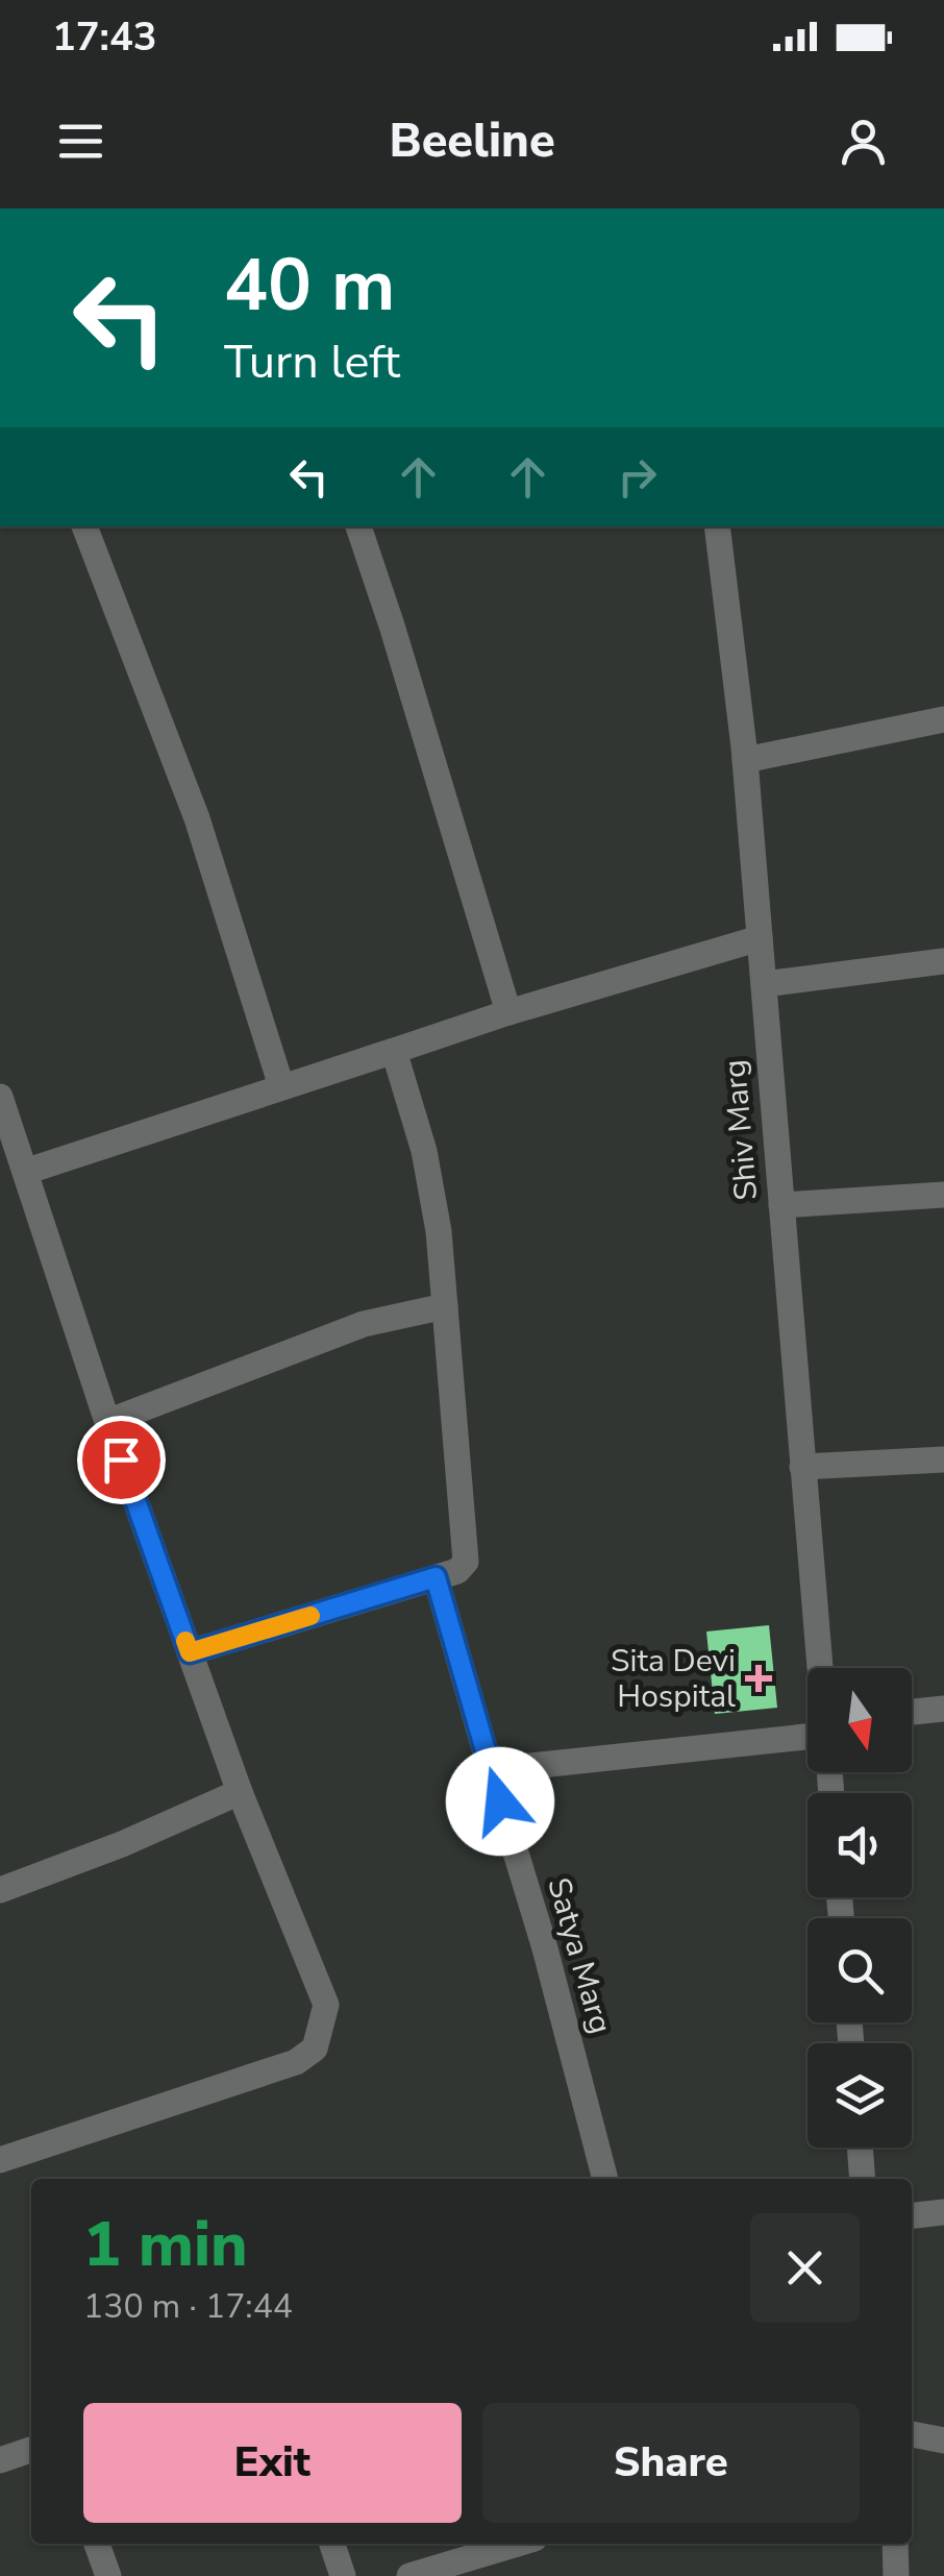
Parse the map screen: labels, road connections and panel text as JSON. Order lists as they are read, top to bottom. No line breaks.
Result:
{"streets":{"street":["Shiv Marg","Satya Marg"]},"places":{"health":["Sita Devi Hospital"]},"north":"bottom","page":{"status":"17:43","header":"Beeline","turn":["40 m","Turn left"],"heading":["1 min","130 m · 17:44"],"buttons":["Exit","Share"]}}
